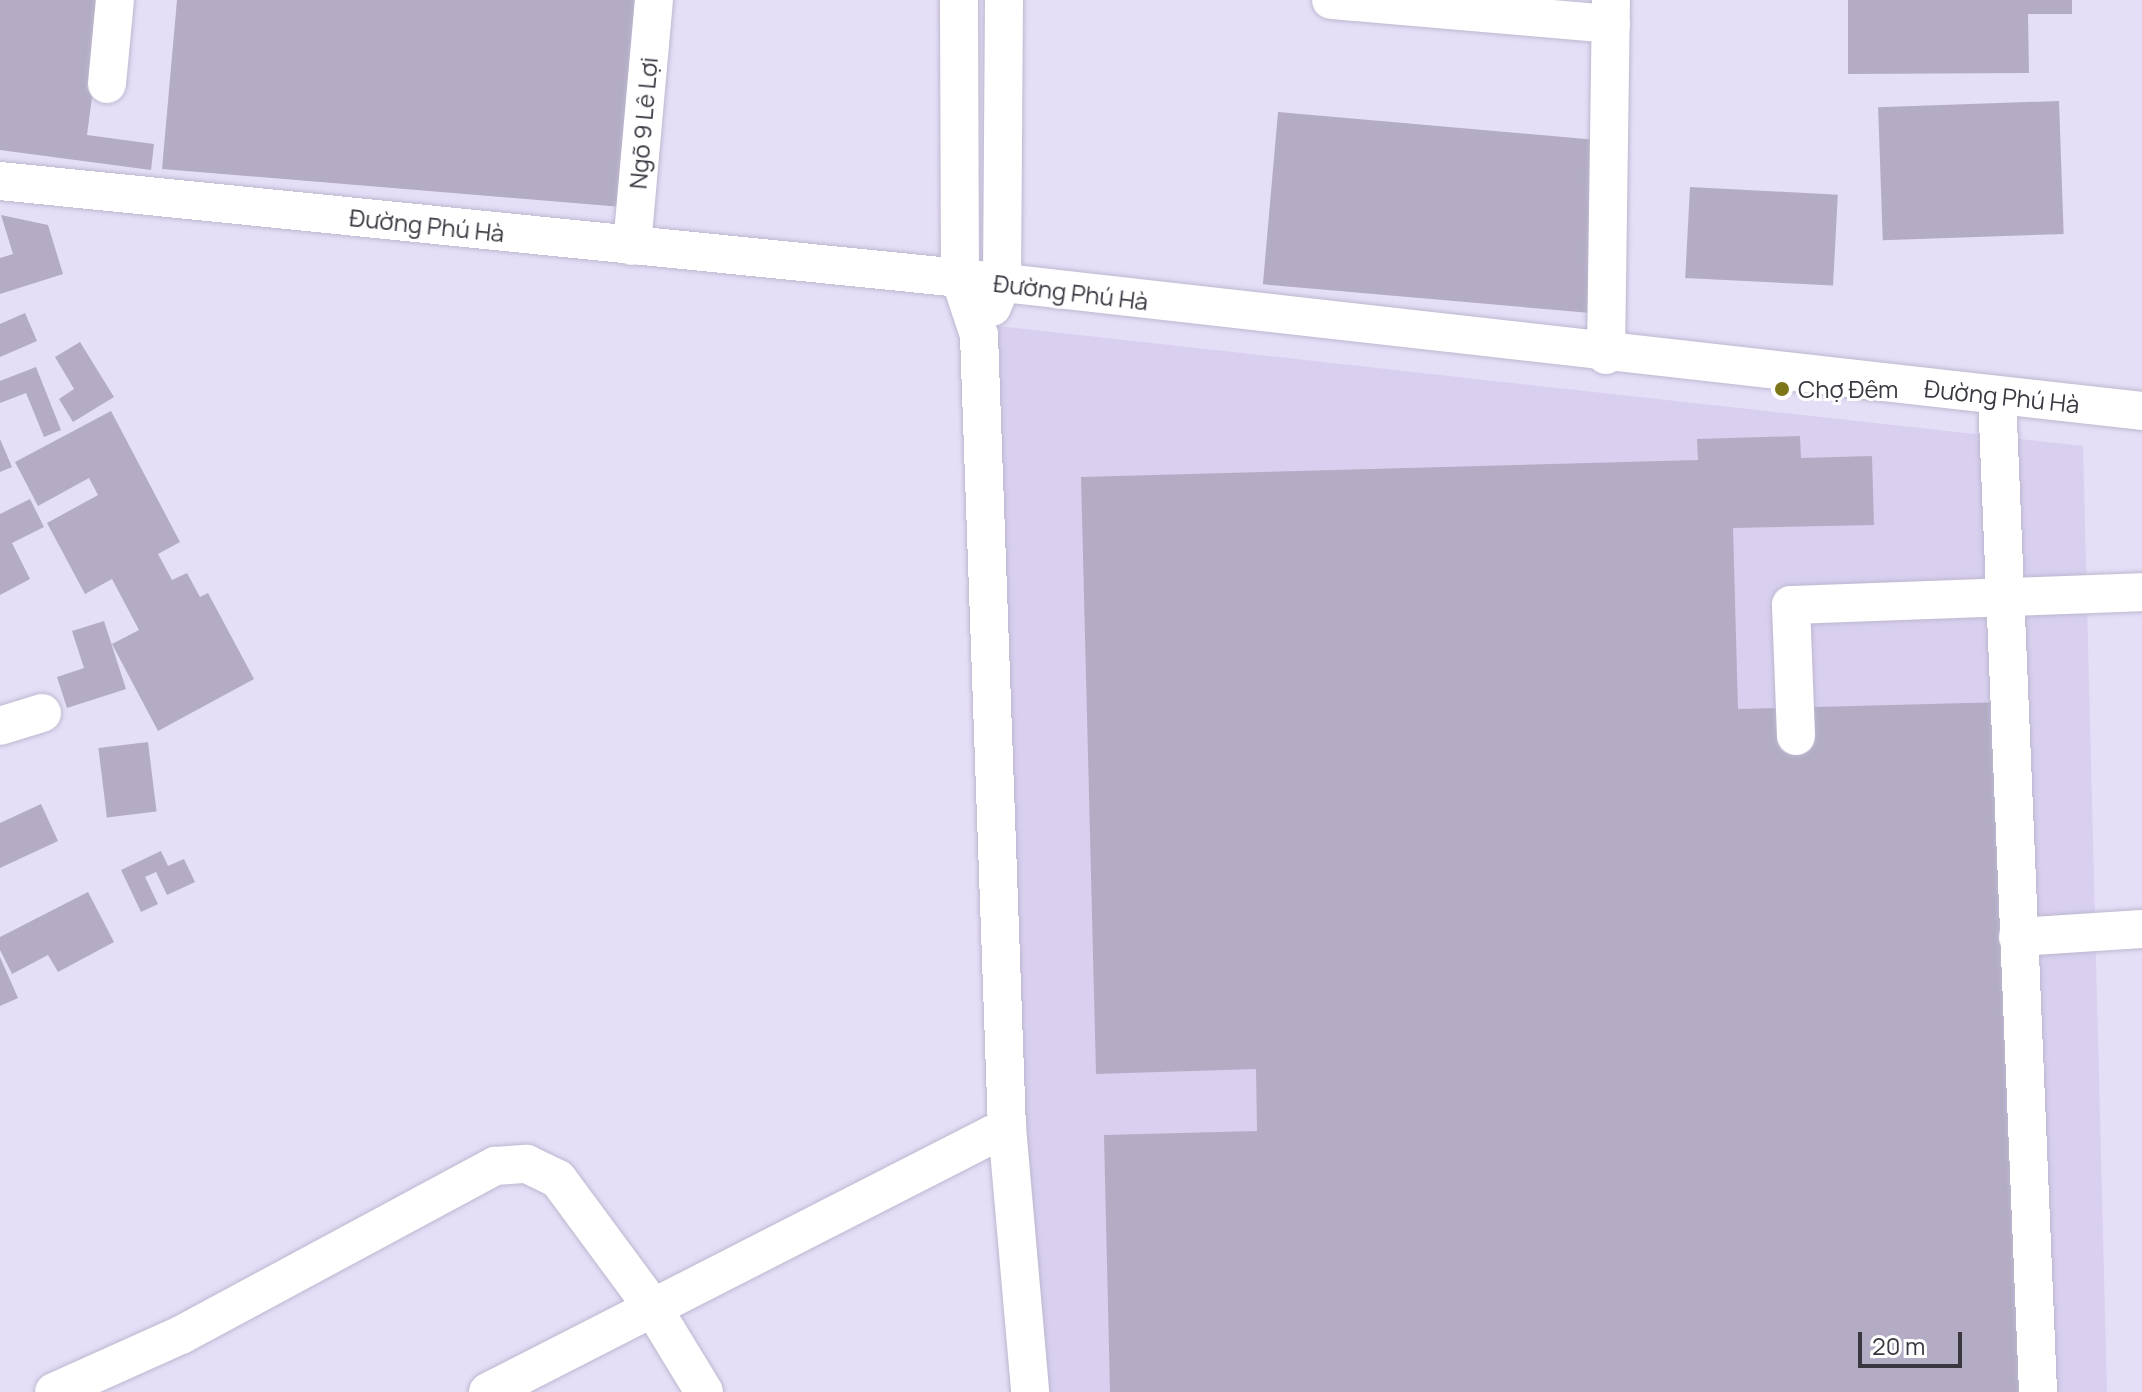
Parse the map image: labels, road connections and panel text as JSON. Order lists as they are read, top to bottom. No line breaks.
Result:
{"streets":{"street":["Ngõ 9 Lê Lợi","Đường Phú Hà"]},"crossings":[["Ngõ 9 Lê Lợi","Đường Phú Hà"]],"places":["Chợ Đêm"],"scale_bar":"20 m"}
